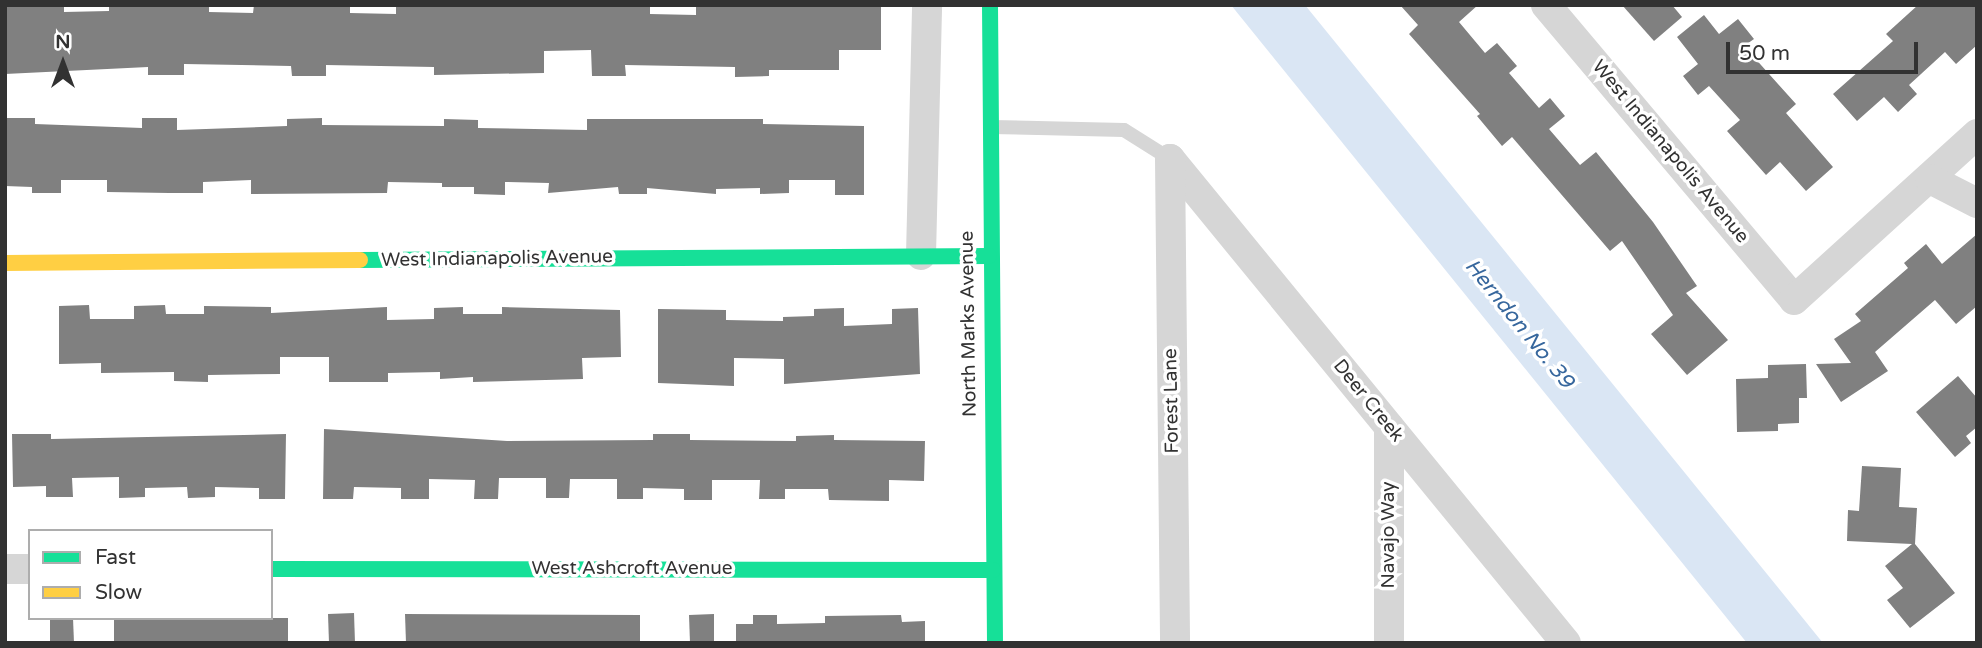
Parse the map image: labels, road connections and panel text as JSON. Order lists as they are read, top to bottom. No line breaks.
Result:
{"streets":{"street":["West Indianapolis Avenue","North Marks Avenue","Forest Lane","Deer Creek","Navajo Way","West Ashcroft Avenue"]},"crossings":[["West Indianapolis Avenue","North Marks Avenue"],["North Marks Avenue","West Ashcroft Avenue"],["Forest Lane","Deer Creek"],["Deer Creek","Navajo Way"]],"water":["Herndon No. 39"],"legend":["Fast","Slow"],"scale_bar":"50 m","north":"top"}
